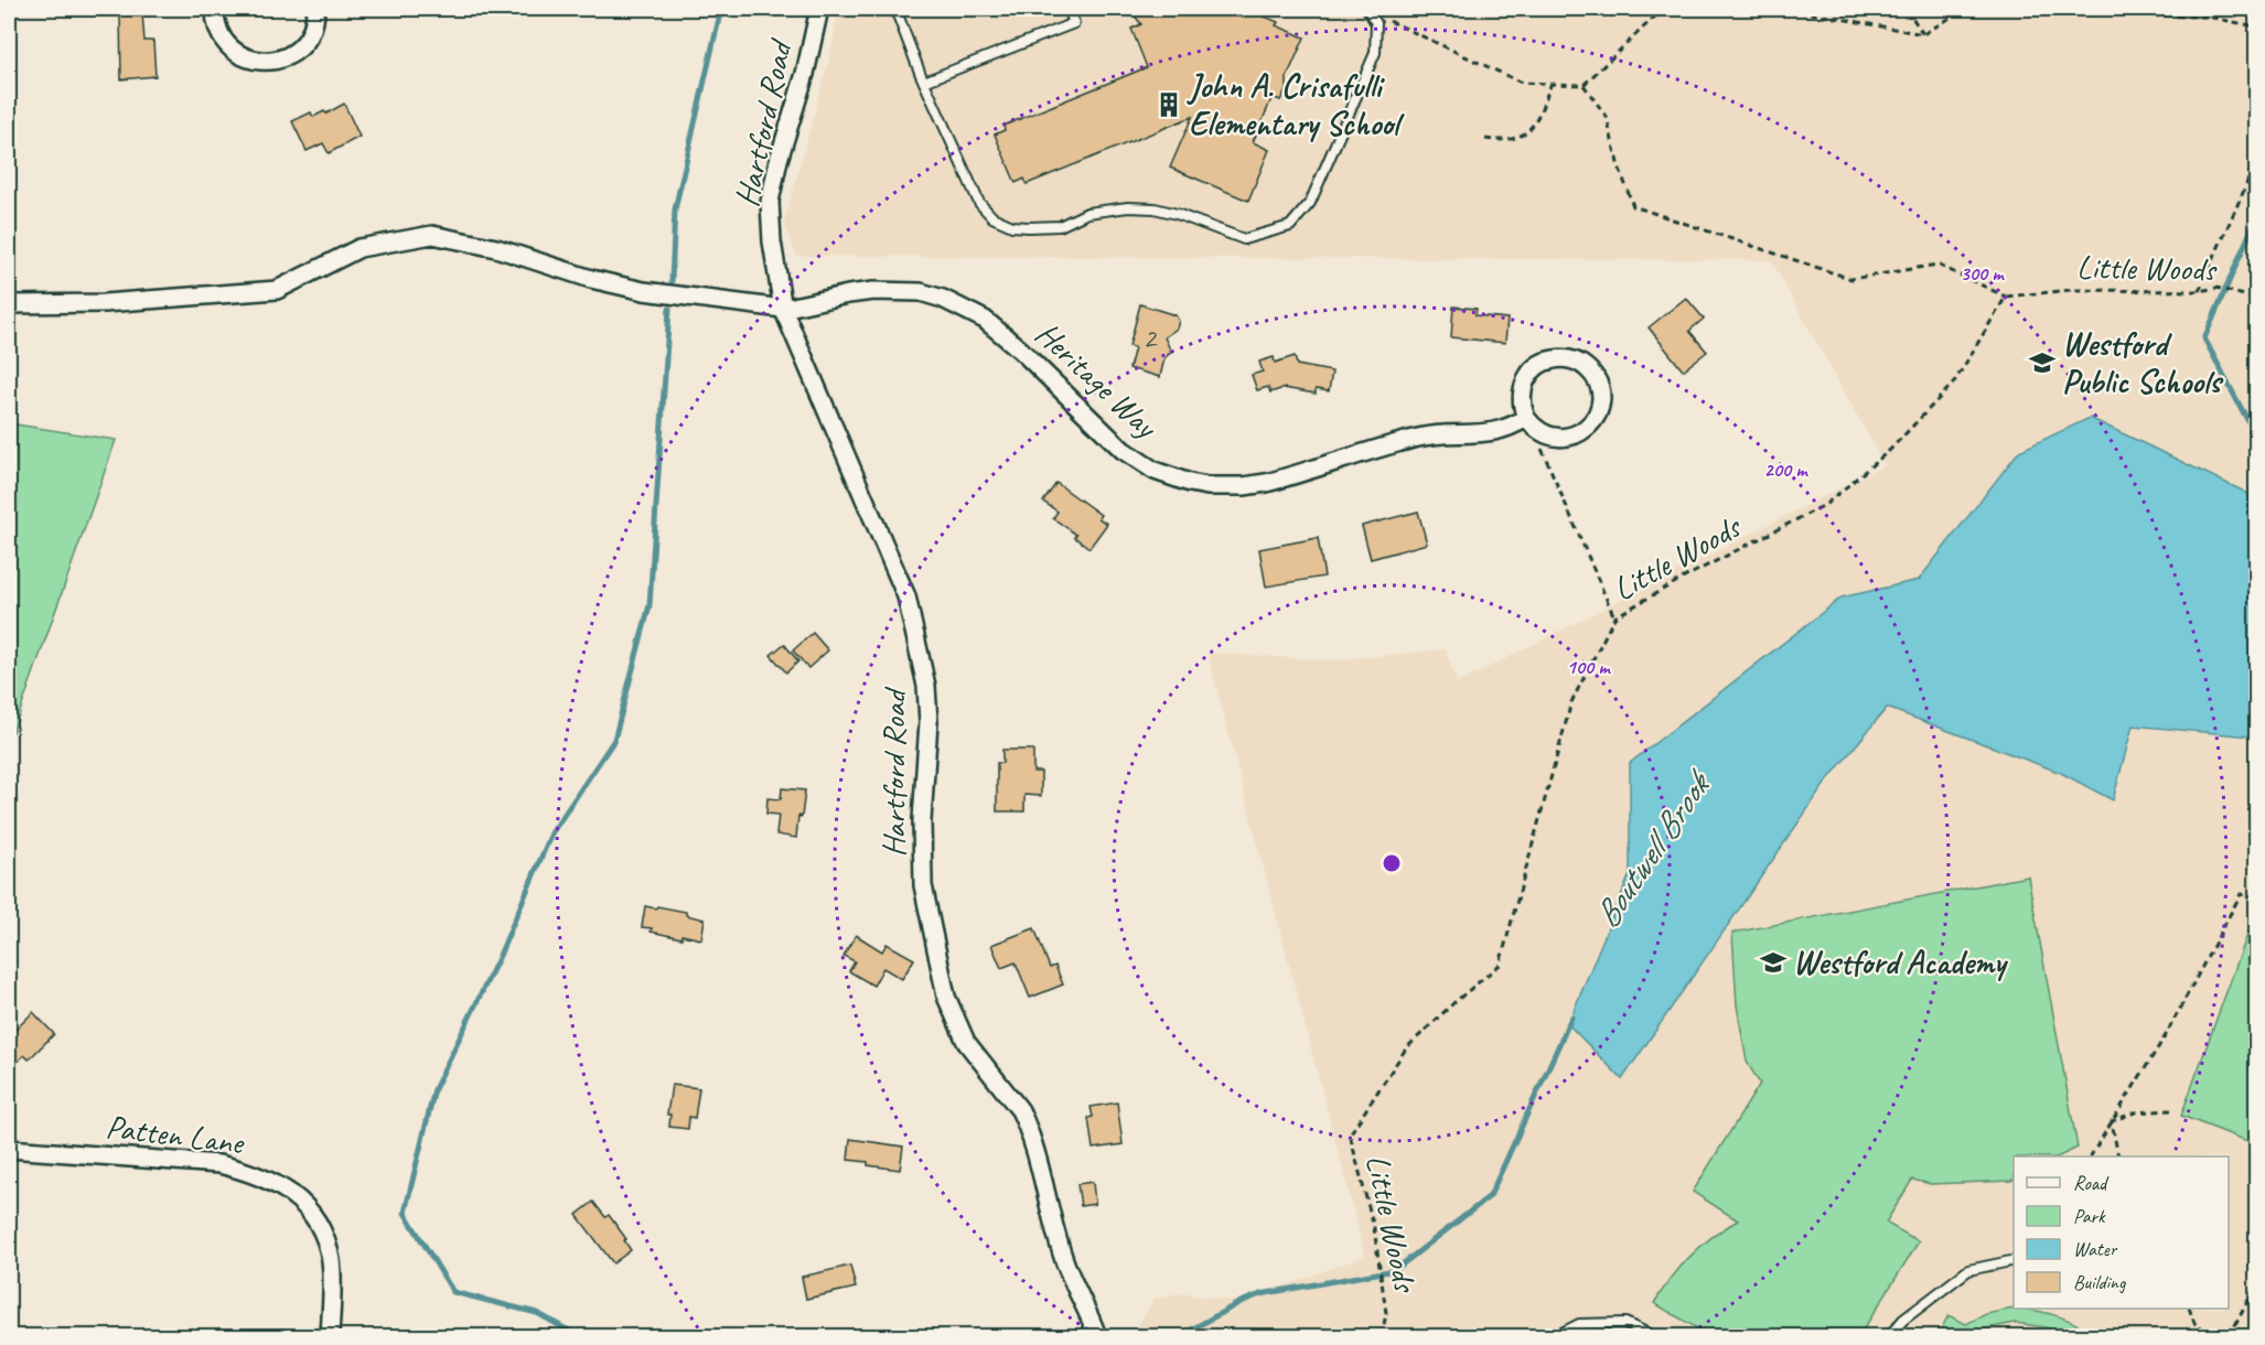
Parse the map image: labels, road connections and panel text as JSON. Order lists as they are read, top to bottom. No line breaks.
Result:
{"streets":{"street":["Hartford Road","Heritage Way","Patten Lane"],"path":["Little Woods"]},"crossings":[["Hartford Road","Heritage Way"]],"water":["Boutwell Brook"],"places":{"building":["John A. Crisafulli Elementary School"],"school or university":["Westford Public Schools","Westford Academy"]},"house_numbers":["2"],"legend":["Road","Park","Water","Building"],"rings":["300 m","200 m","100 m"]}
